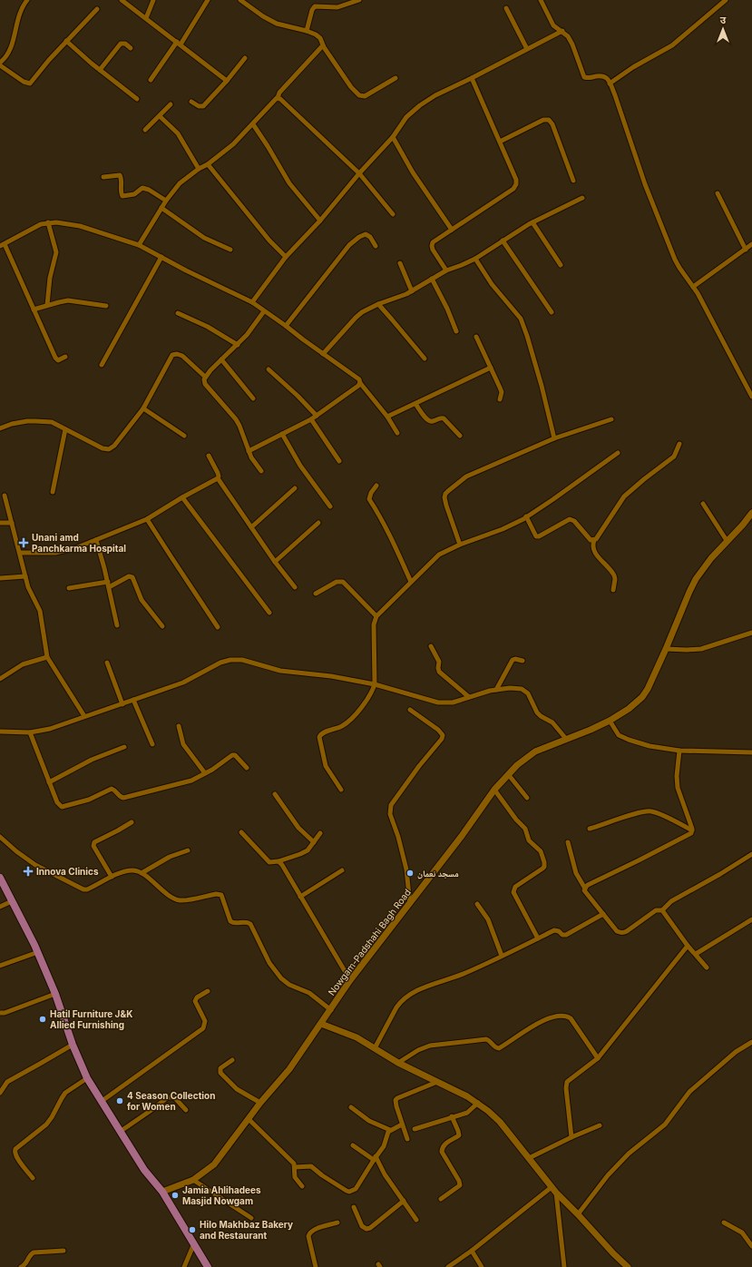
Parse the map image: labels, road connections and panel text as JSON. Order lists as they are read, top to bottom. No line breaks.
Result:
{"streets":{"main road":["Nowgam-Padshahi Bagh Road"]},"places":{"health":["Unani amd Panchkarma Hospital","Innova Clinics"],"other":["مسجد نعمان","Hatil Furniture J&K Allied Furnishing","4 Season Collection for Women","Jamia Ahlihadees Masjid Nowgam","Hilo Makhbaz Bakery and Restaurant"]},"north":"top"}
